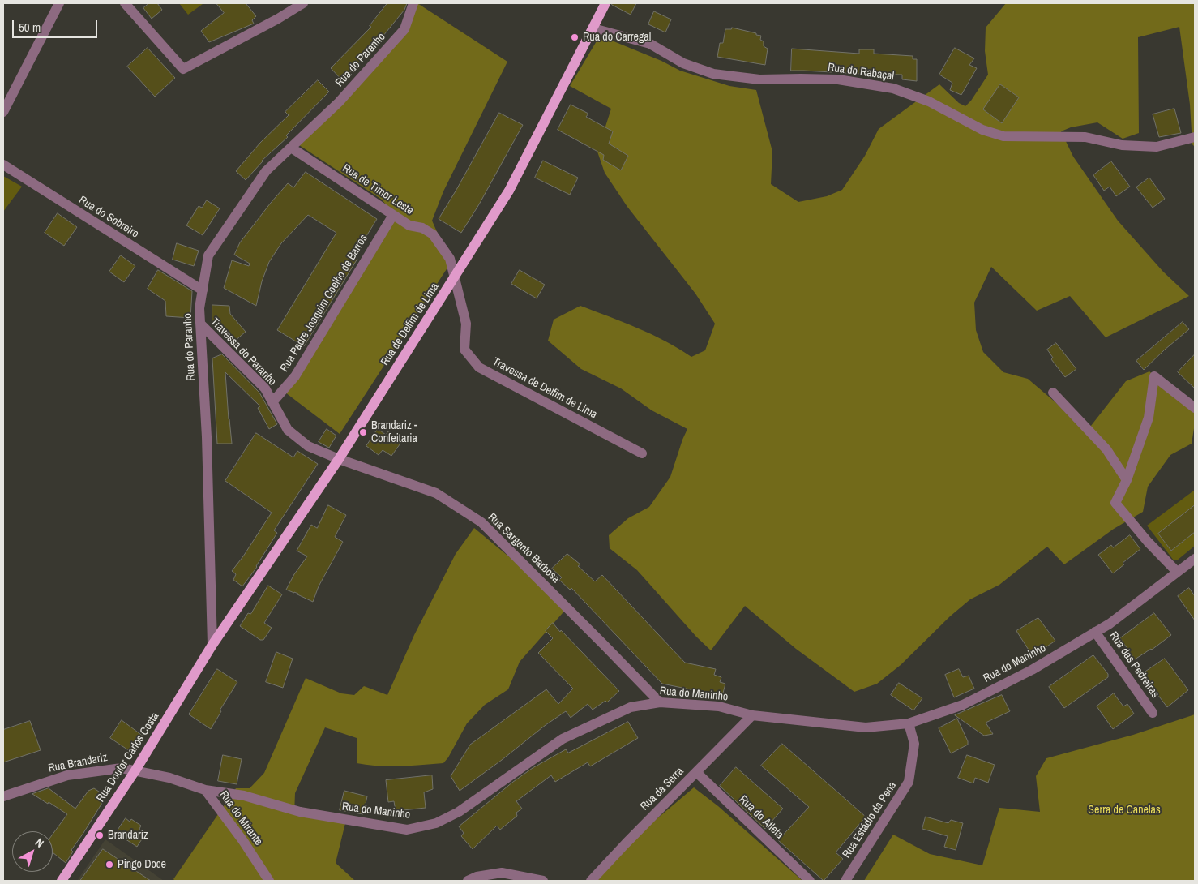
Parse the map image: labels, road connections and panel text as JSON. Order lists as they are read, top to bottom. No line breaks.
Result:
{"streets":{"main road":["Rua de Delfim de Lima","Rua Doutor Carlos Costa"],"street":["Rua do Paranho","Rua do Rabaçal","Rua de Timor Leste","Rua do Sobreiro","Rua Padre Joaquim Coelho de Barros","Travessa do Paranho","Travessa de Delfim de Lima","Rua Sargento Barbosa","Rua do Maninho","Rua das Pedreiras","Rua Brandariz","Rua da Serra","Rua do Atleta","Rua do Mirante","Rua Estádio da Pena"]},"crossings":[["Rua do Paranho","Rua de Timor Leste"],["Rua do Paranho","Rua do Sobreiro"],["Rua do Paranho","Rua de Delfim de Lima"],["Rua do Paranho","Travessa do Paranho"],["Rua do Paranho","Rua Doutor Carlos Costa"],["Rua do Rabaçal","Rua de Delfim de Lima"],["Rua de Timor Leste","Rua Padre Joaquim Coelho de Barros"],["Rua de Timor Leste","Rua de Delfim de Lima"],["Rua de Timor Leste","Travessa de Delfim de Lima"],["Rua Padre Joaquim Coelho de Barros","Travessa do Paranho"],["Rua de Delfim de Lima","Travessa do Paranho"],["Rua de Delfim de Lima","Travessa de Delfim de Lima"],["Rua de Delfim de Lima","Rua Sargento Barbosa"],["Rua de Delfim de Lima","Rua Doutor Carlos Costa"],["Travessa do Paranho","Rua Sargento Barbosa"],["Rua Sargento Barbosa","Rua do Maninho"],["Rua do Maninho","Rua das Pedreiras"],["Rua do Maninho","Rua da Serra"],["Rua do Maninho","Rua do Mirante"],["Rua do Maninho","Rua Estádio da Pena"],["Rua Doutor Carlos Costa","Rua Brandariz"],["Rua Doutor Carlos Costa","Rua do Mirante"],["Rua Brandariz","Rua do Mirante"],["Rua da Serra","Rua do Atleta"]],"parks":["Serra de Canelas"],"places":["Rua do Carregal","Brandariz - Confeitaria","Brandariz","Pingo Doce"],"scale_bar":"50 m","north":"top right"}
